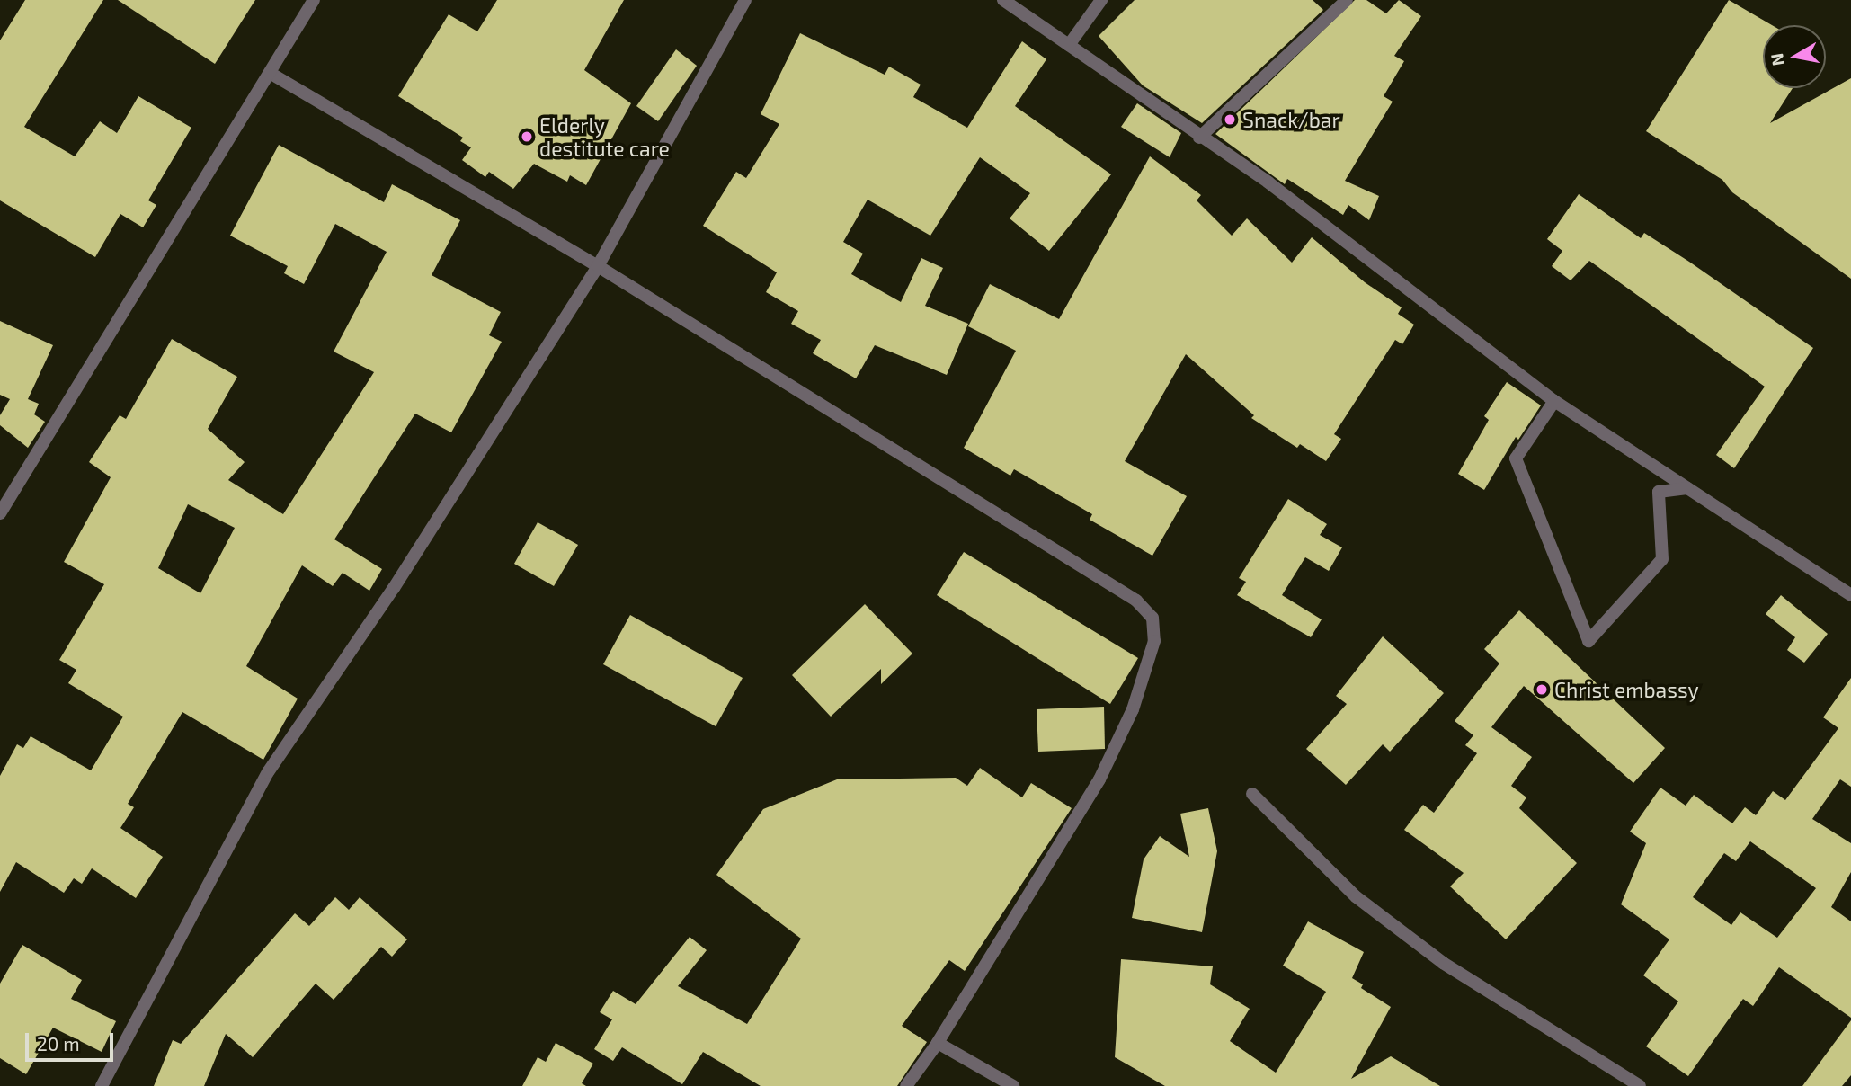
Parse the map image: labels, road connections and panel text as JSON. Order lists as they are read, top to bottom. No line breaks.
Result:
{"places":["Snack/bar","Elderly destitute care","Christ embassy"],"scale_bar":"20 m","north":"left"}
